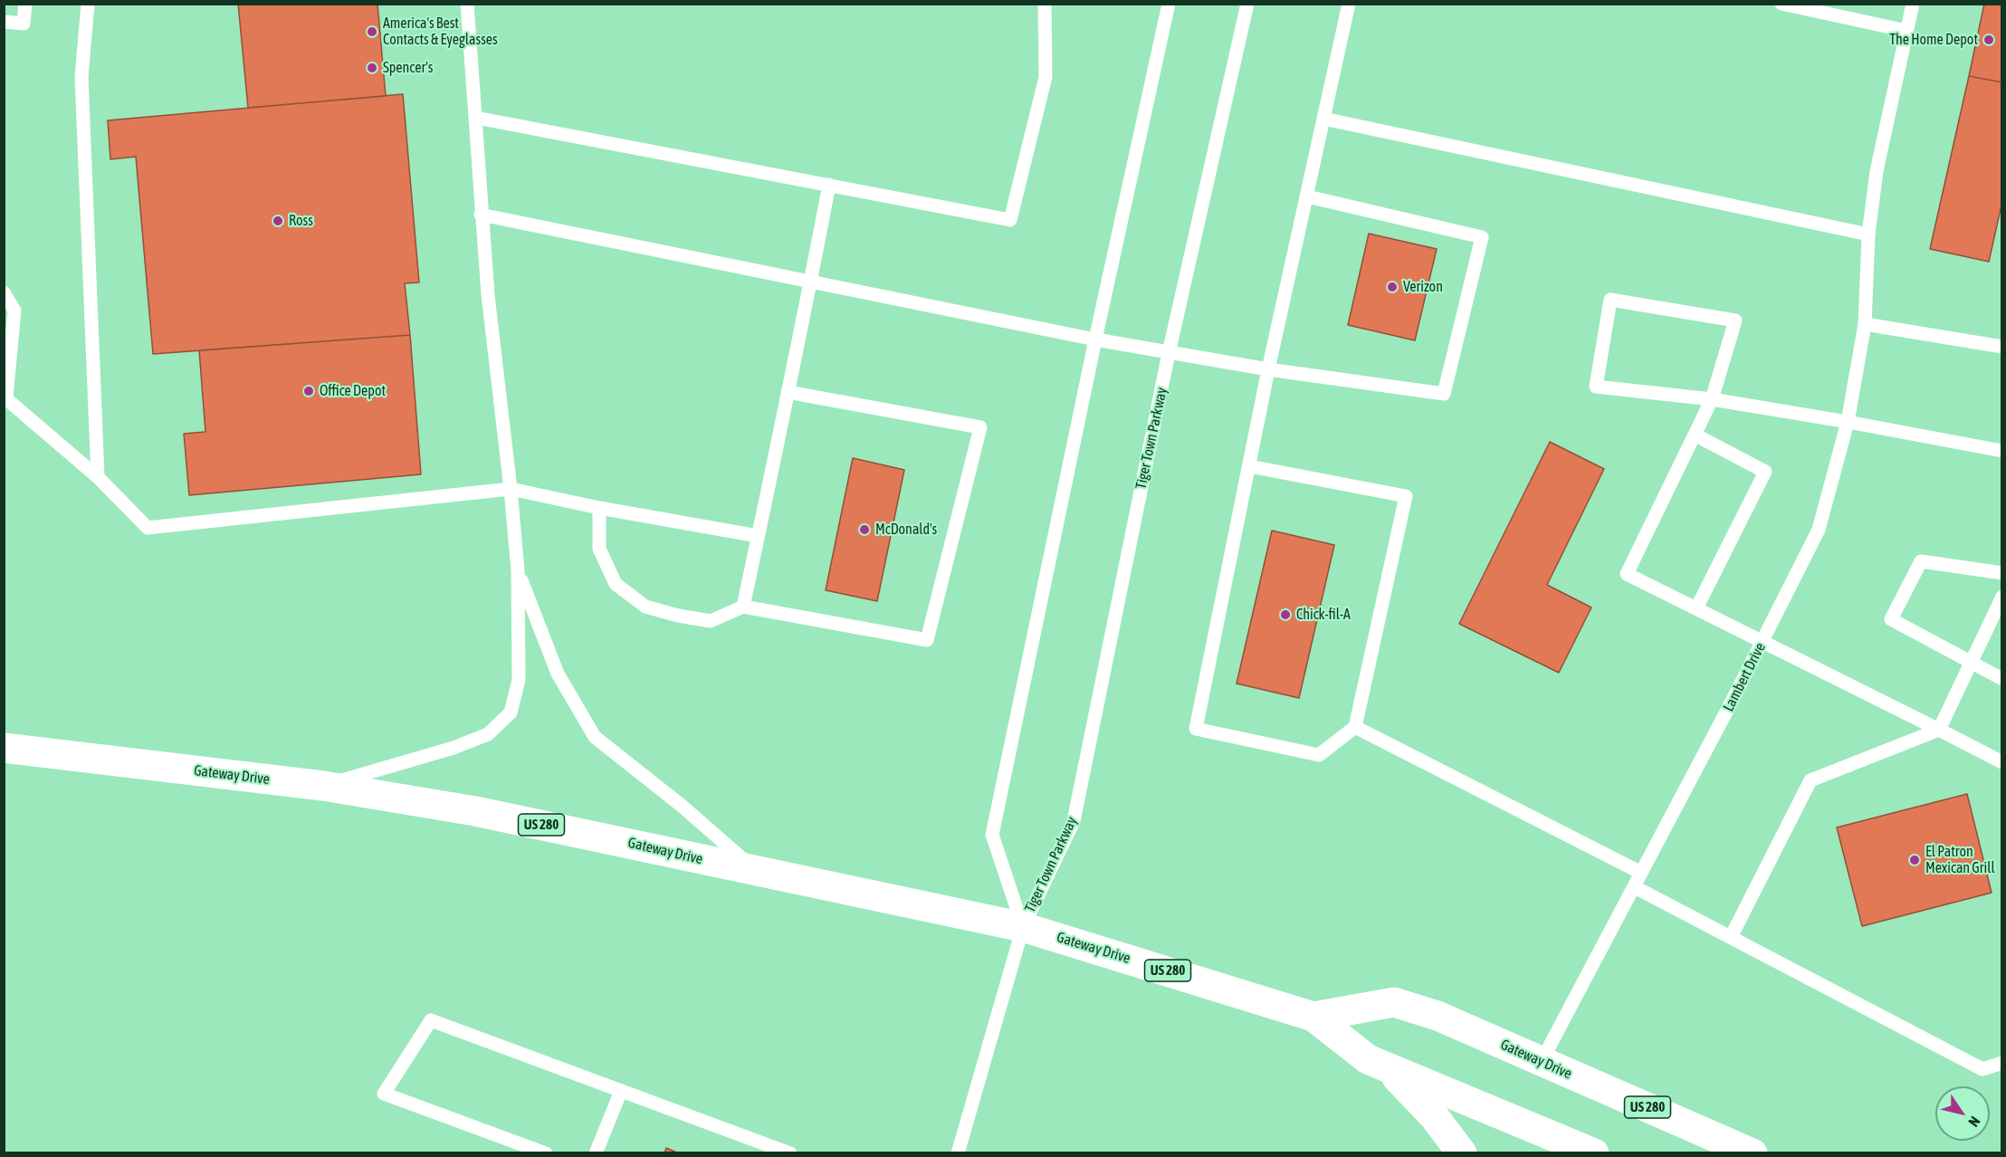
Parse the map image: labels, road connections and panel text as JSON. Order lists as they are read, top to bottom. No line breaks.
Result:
{"streets":{"highway":["Gateway Drive","US 280"],"lane":["Tiger Town Parkway","Lambert Drive"]},"crossings":[["Tiger Town Parkway","Gateway Drive"],["Lambert Drive","Gateway Drive"]],"places":["America's Best Contacts & Eyeglasses","The Home Depot","Spencer's","Ross","Verizon","Office Depot","McDonald's","Chick-fil-A","El Patron Mexican Grill"],"north":"bottom right"}
